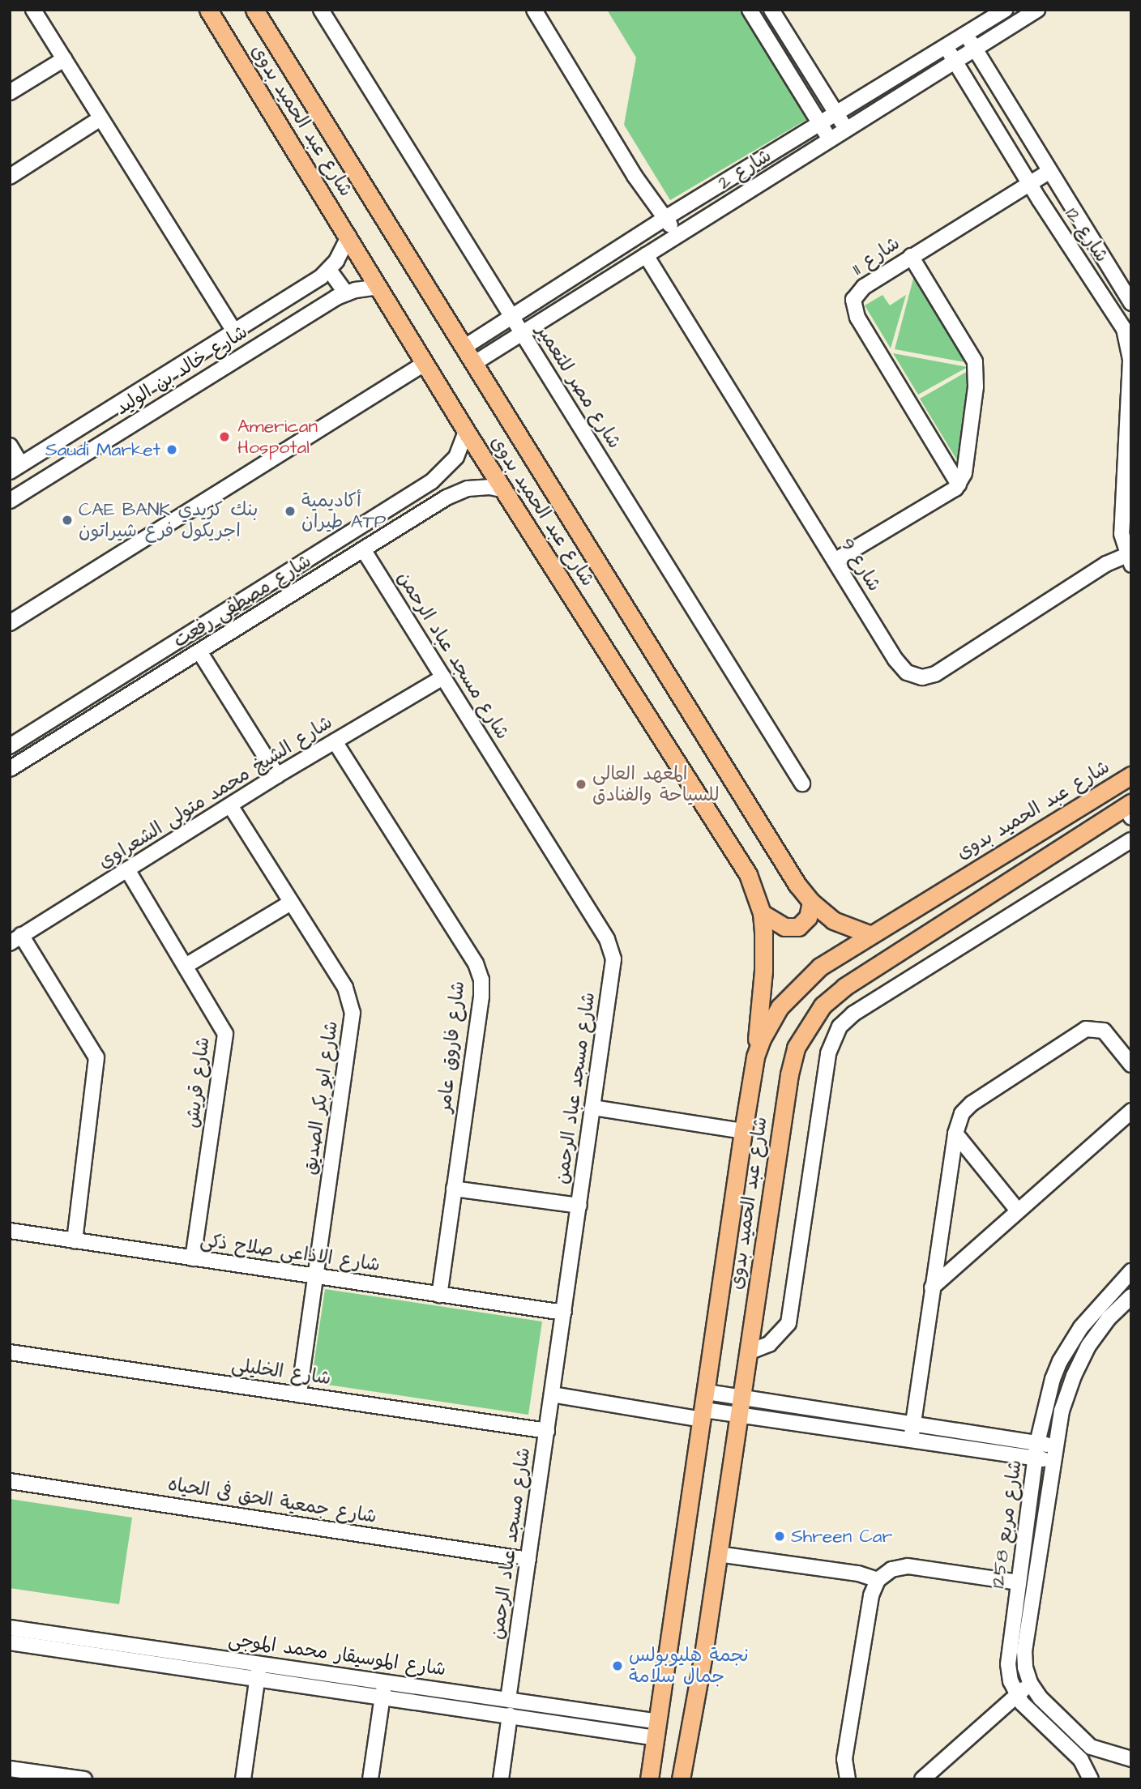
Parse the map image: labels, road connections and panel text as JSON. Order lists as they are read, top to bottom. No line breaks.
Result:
{"streets":{"main road":["شارع عبد الحميد بدوى"],"street":["شارع 2","شارع 12","شارع 11","شارع خالد بن الوليد","شارع مصر للتعمير","شارع 9","شارع مصطفى رفعت","شارع مسجد عباد الرحمن","شارع الشيخ محمد متولى الشعراوى","شارع فاروق عامر","شارع قريش","شارع ابو بكر الصديق","شارع الاذاعى صلاح ذكى","شارع الخليلى","شارع جمعية الحق فى الحياه","شارع مربع 1258","شارع الموسيقار محمد الموجى"]},"crossings":[["شارع عبد الحميد بدوى","شارع 2"],["شارع عبد الحميد بدوى","شارع خالد بن الوليد"],["شارع عبد الحميد بدوى","شارع مصطفى رفعت"],["شارع عبد الحميد بدوى","شارع الموسيقار محمد الموجى"],["شارع 2","شارع 12"],["شارع 2","شارع مصر للتعمير"],["شارع 2","شارع 9"],["شارع 12","شارع 11"],["شارع 12","شارع 9"],["شارع مصطفى رفعت","شارع مسجد عباد الرحمن"],["شارع مسجد عباد الرحمن","شارع الشيخ محمد متولى الشعراوى"],["شارع مسجد عباد الرحمن","شارع الاذاعى صلاح ذكى"],["شارع مسجد عباد الرحمن","شارع الخليلى"],["شارع مسجد عباد الرحمن","شارع جمعية الحق فى الحياه"],["شارع مسجد عباد الرحمن","شارع الموسيقار محمد الموجى"],["شارع الشيخ محمد متولى الشعراوى","شارع فاروق عامر"],["شارع الشيخ محمد متولى الشعراوى","شارع قريش"],["شارع الشيخ محمد متولى الشعراوى","شارع ابو بكر الصديق"],["شارع فاروق عامر","شارع الاذاعى صلاح ذكى"],["شارع قريش","شارع الاذاعى صلاح ذكى"],["شارع ابو بكر الصديق","شارع الاذاعى صلاح ذكى"],["شارع ابو بكر الصديق","شارع الخليلى"]],"places":["American Hospotal","Saudi Market","أكاديمية طيران ATP","CAE BANK بنك كريدي اجريكول فرع شيراتون","المعهد العالى للسياحة والفنادق","Shreen Car","نجمة هليوبولس جمال سلامة"]}
